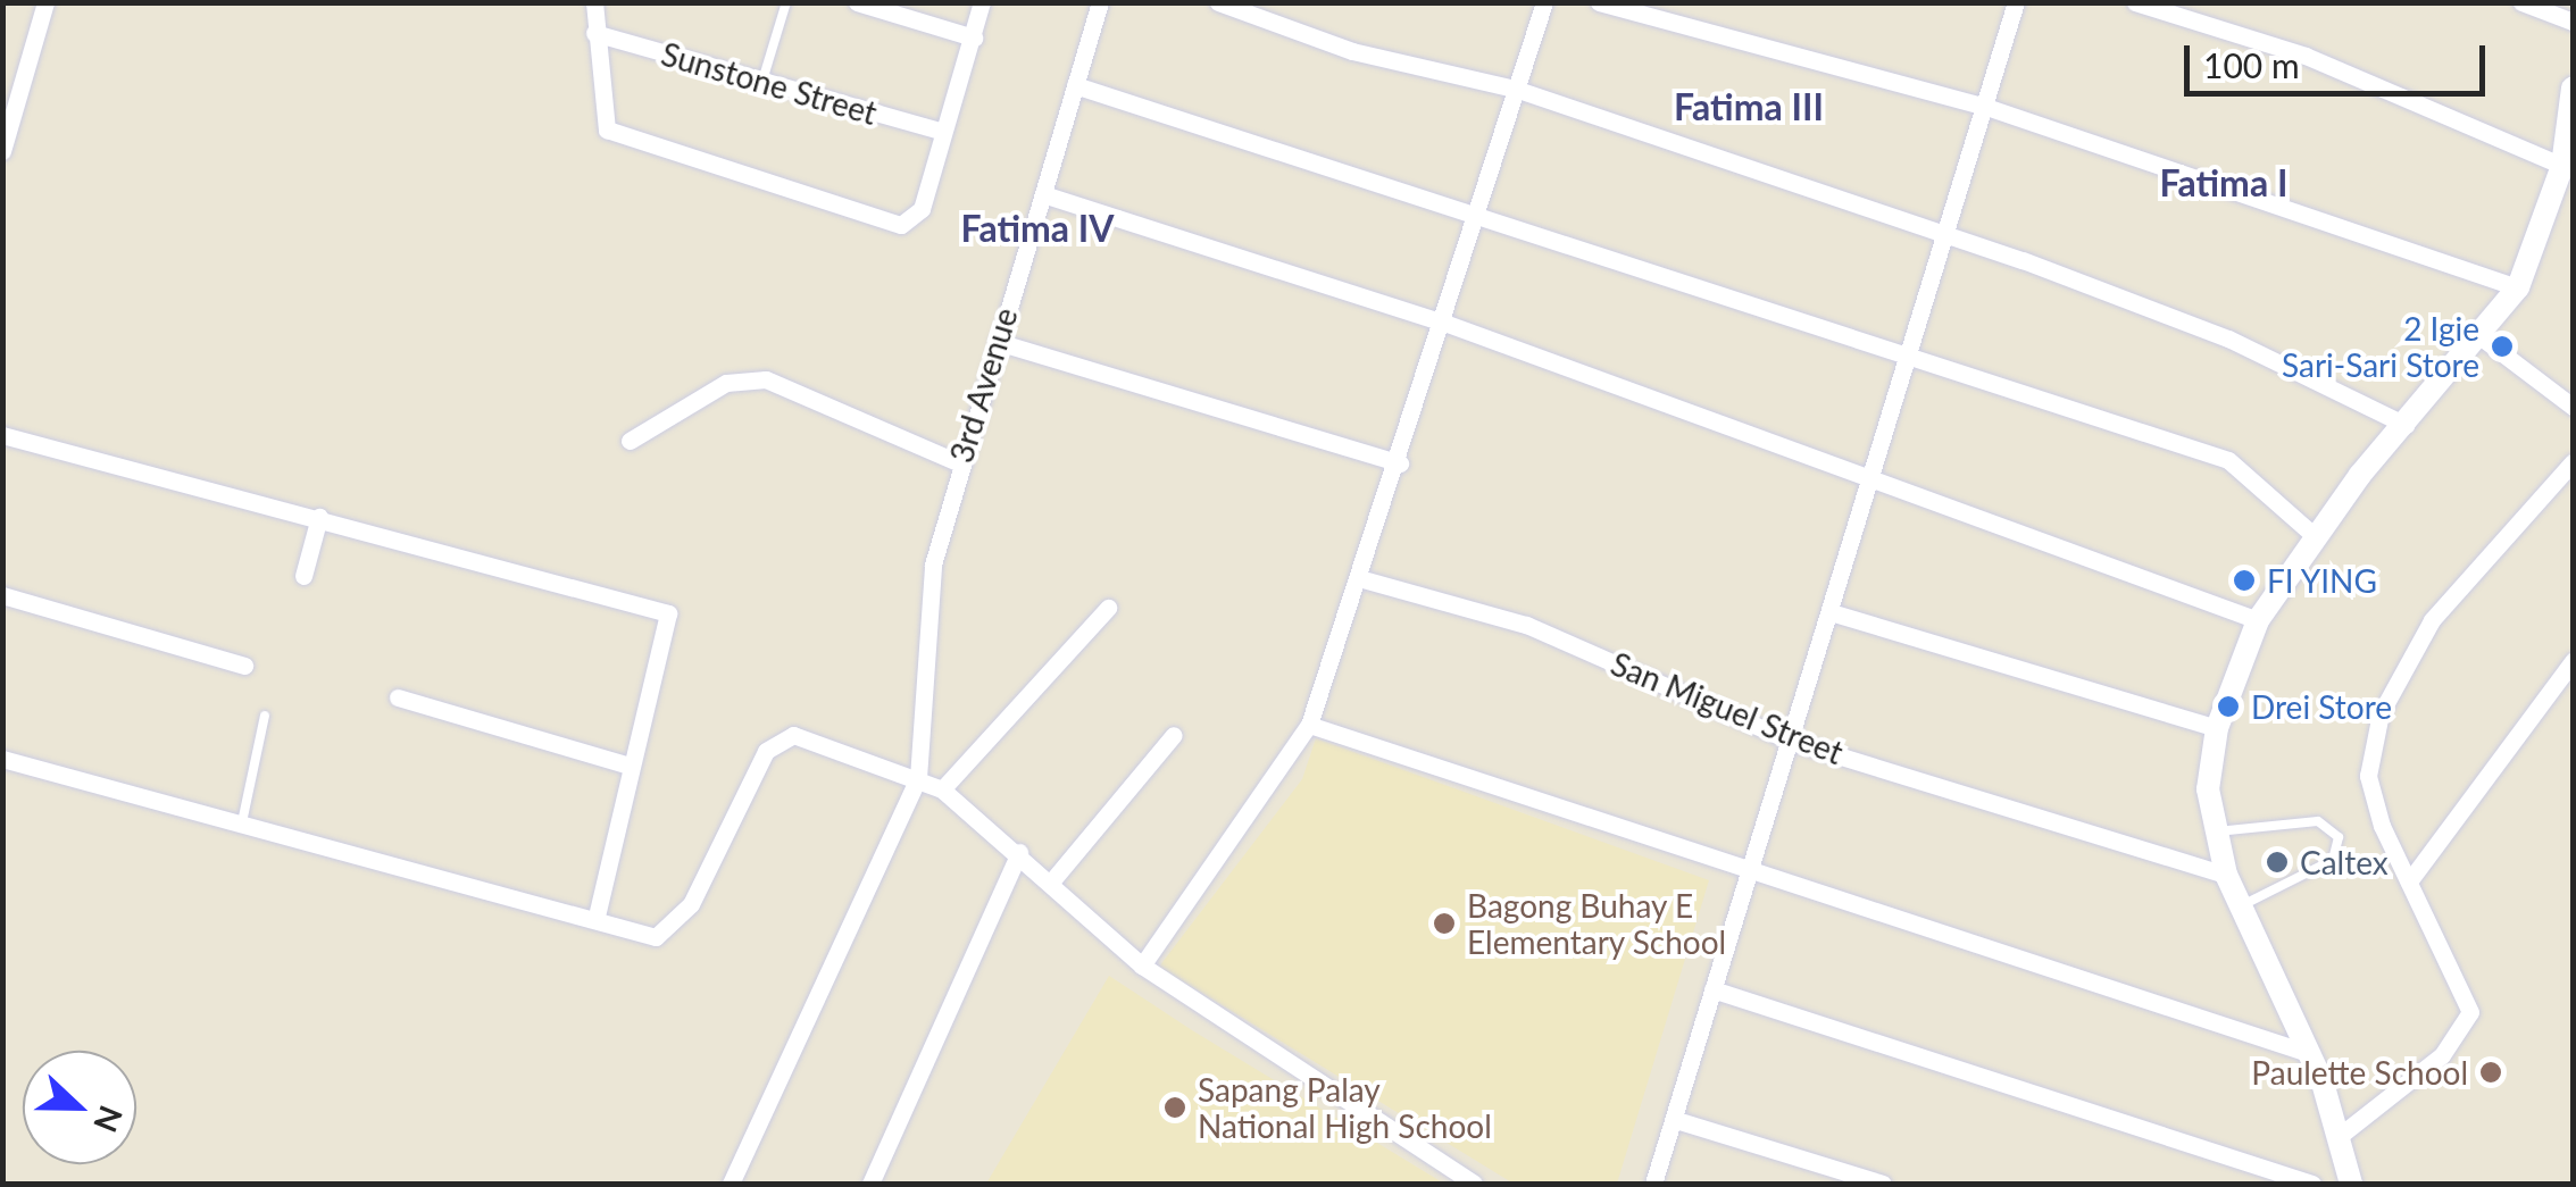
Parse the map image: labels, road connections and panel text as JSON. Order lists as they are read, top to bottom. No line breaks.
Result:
{"streets":{"street":["Sunstone Street","3rd Avenue","San Miguel Street"]},"districts":["Fatima III","Fatima I","Fatima IV"],"places":["2 Igie Sari-Sari Store","FI YING","Drei Store","Caltex","Bagong Buhay E Elementary School","Paulette School","Sapang Palay National High School"],"scale_bar":"100 m","north":"right"}
